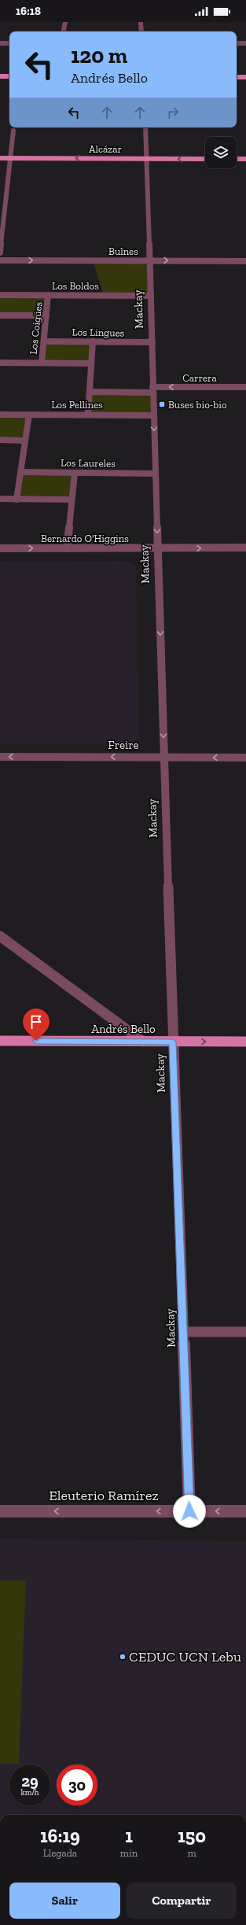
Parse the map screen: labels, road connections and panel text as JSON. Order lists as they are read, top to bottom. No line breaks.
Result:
{"streets":{"main road":["Alcázar","Andrés Bello"],"street":["Bulnes","Los Boldos","Mackay","Los Coigües","Los Lingues","Carrera","Los Pellines","Los Laureles","Bernardo O'Higgins","Freire","Eleuterio Ramírez"]},"crossings":[["Alcázar","Mackay"],["Bulnes","Mackay"],["Los Boldos","Mackay"],["Los Boldos","Los Coigües"],["Mackay","Los Lingues"],["Mackay","Carrera"],["Mackay","Los Pellines"],["Mackay","Los Laureles"],["Mackay","Bernardo O'Higgins"],["Mackay","Freire"],["Mackay","Andrés Bello"],["Mackay","Eleuterio Ramírez"],["Los Coigües","Los Lingues"],["Carrera","Los Pellines"]],"one_way":["Alcázar","Bulnes","Carrera","Freire","Eleuterio Ramírez"],"places":{"transit":["Buses bio-bio"],"other":["CEDUC UCN Lebu"]},"page":{"status":"16:18","turn":["120 m","Andrés Bello"],"speed":"29 km/h","limit":"30","eta":["16:19","Llegada","1","min","150","m"],"buttons":["Salir","Compartir"]}}
